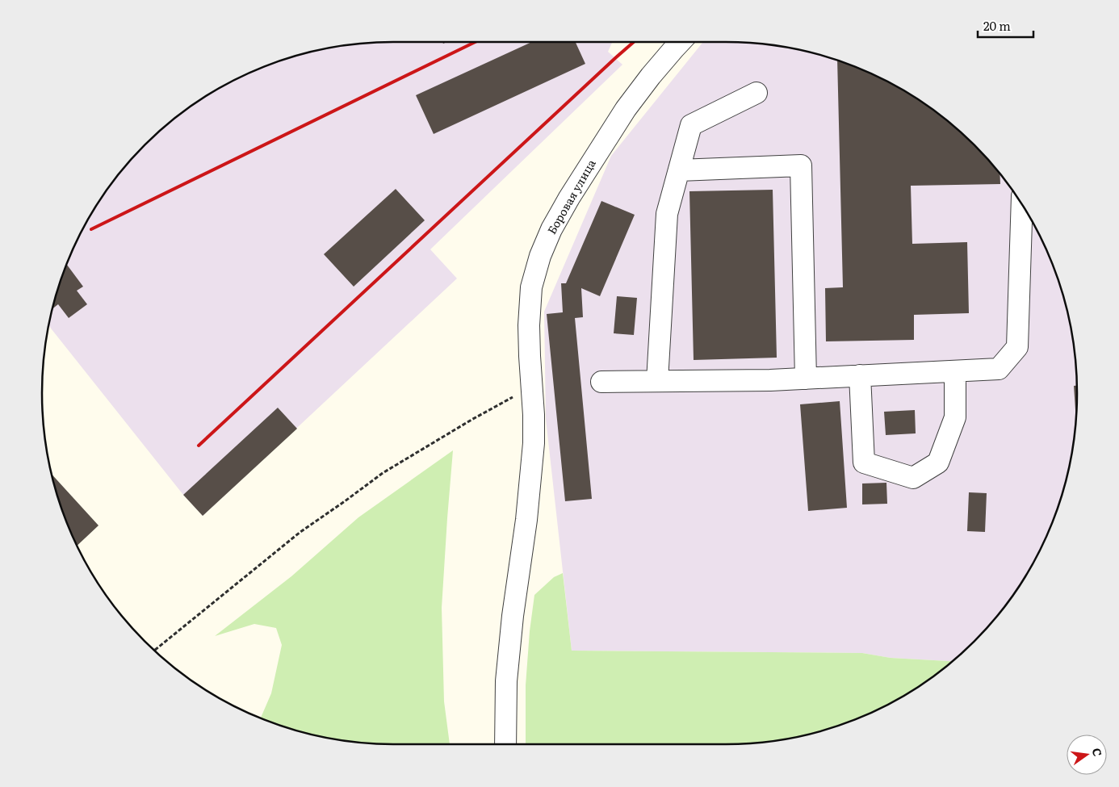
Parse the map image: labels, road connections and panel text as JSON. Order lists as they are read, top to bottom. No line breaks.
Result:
{"streets":{"street":["Боровая улица"]},"scale_bar":"20 m","north":"right"}
